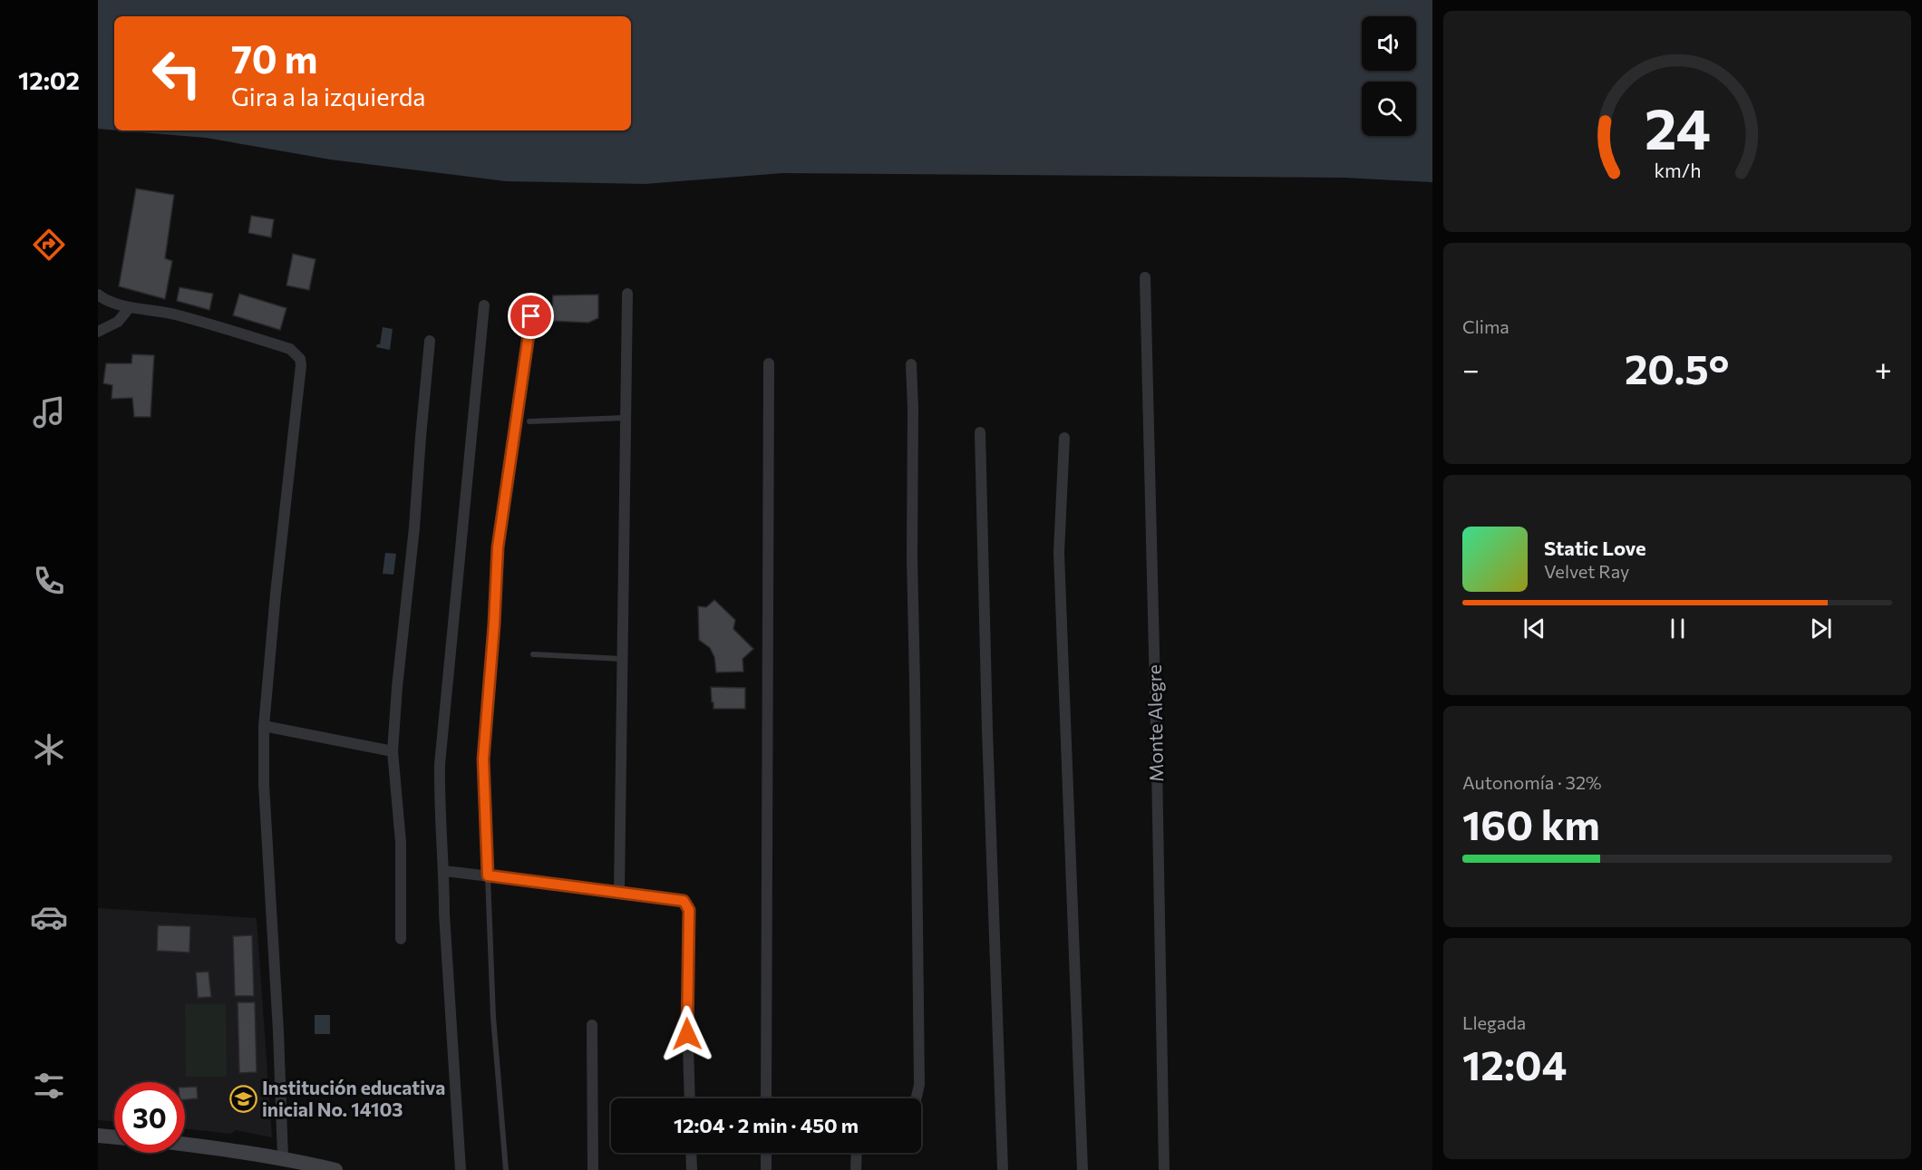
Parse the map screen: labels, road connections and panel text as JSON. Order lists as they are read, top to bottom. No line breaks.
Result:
{"streets":{"street":["Monte Alegre"]},"places":{"school or university":["Institución educativa inicial No. 14103"]},"page":{"tabs":"12:02","turn":["70 m","Gira a la izquierda"],"tile":["Clima",["Autonomía · 32%","160 km"],["Llegada","12:04"]],"heat":["−","20.5°","+"],"song":["Static Love","Velvet Ray"],"limit":"30","trip":"12:04 · 2 min · 450 m","gauge":["24","km/h"]}}
